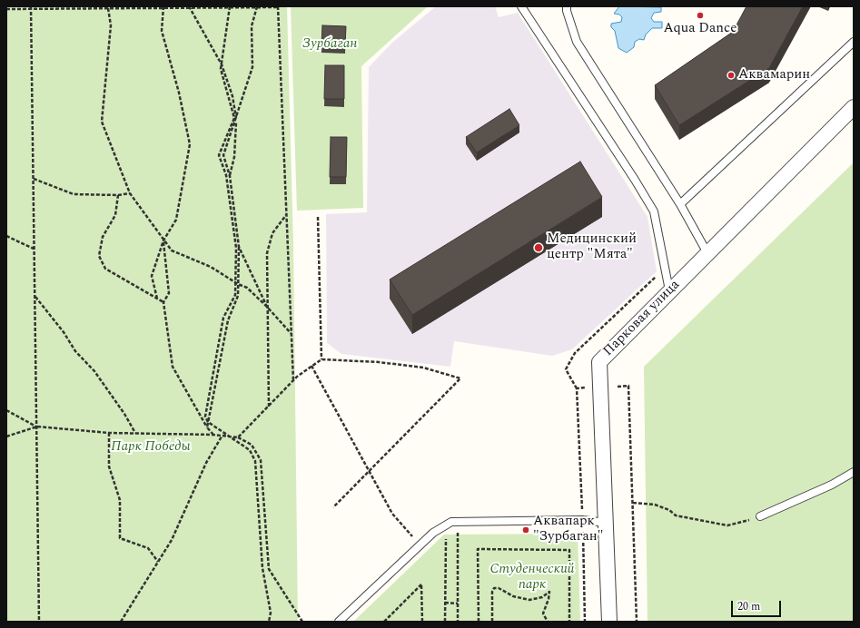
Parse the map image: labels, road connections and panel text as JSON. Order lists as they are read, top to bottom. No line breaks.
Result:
{"streets":{"street":["Парковая улица"]},"parks":["Зурбаган","Парк Победы","Студенческий парк"],"places":["Aqua Dance","Аквамарин","Медицинский центр \"Мята\"","Аквапарк \"Зурбаган\""],"scale_bar":"20 m"}
